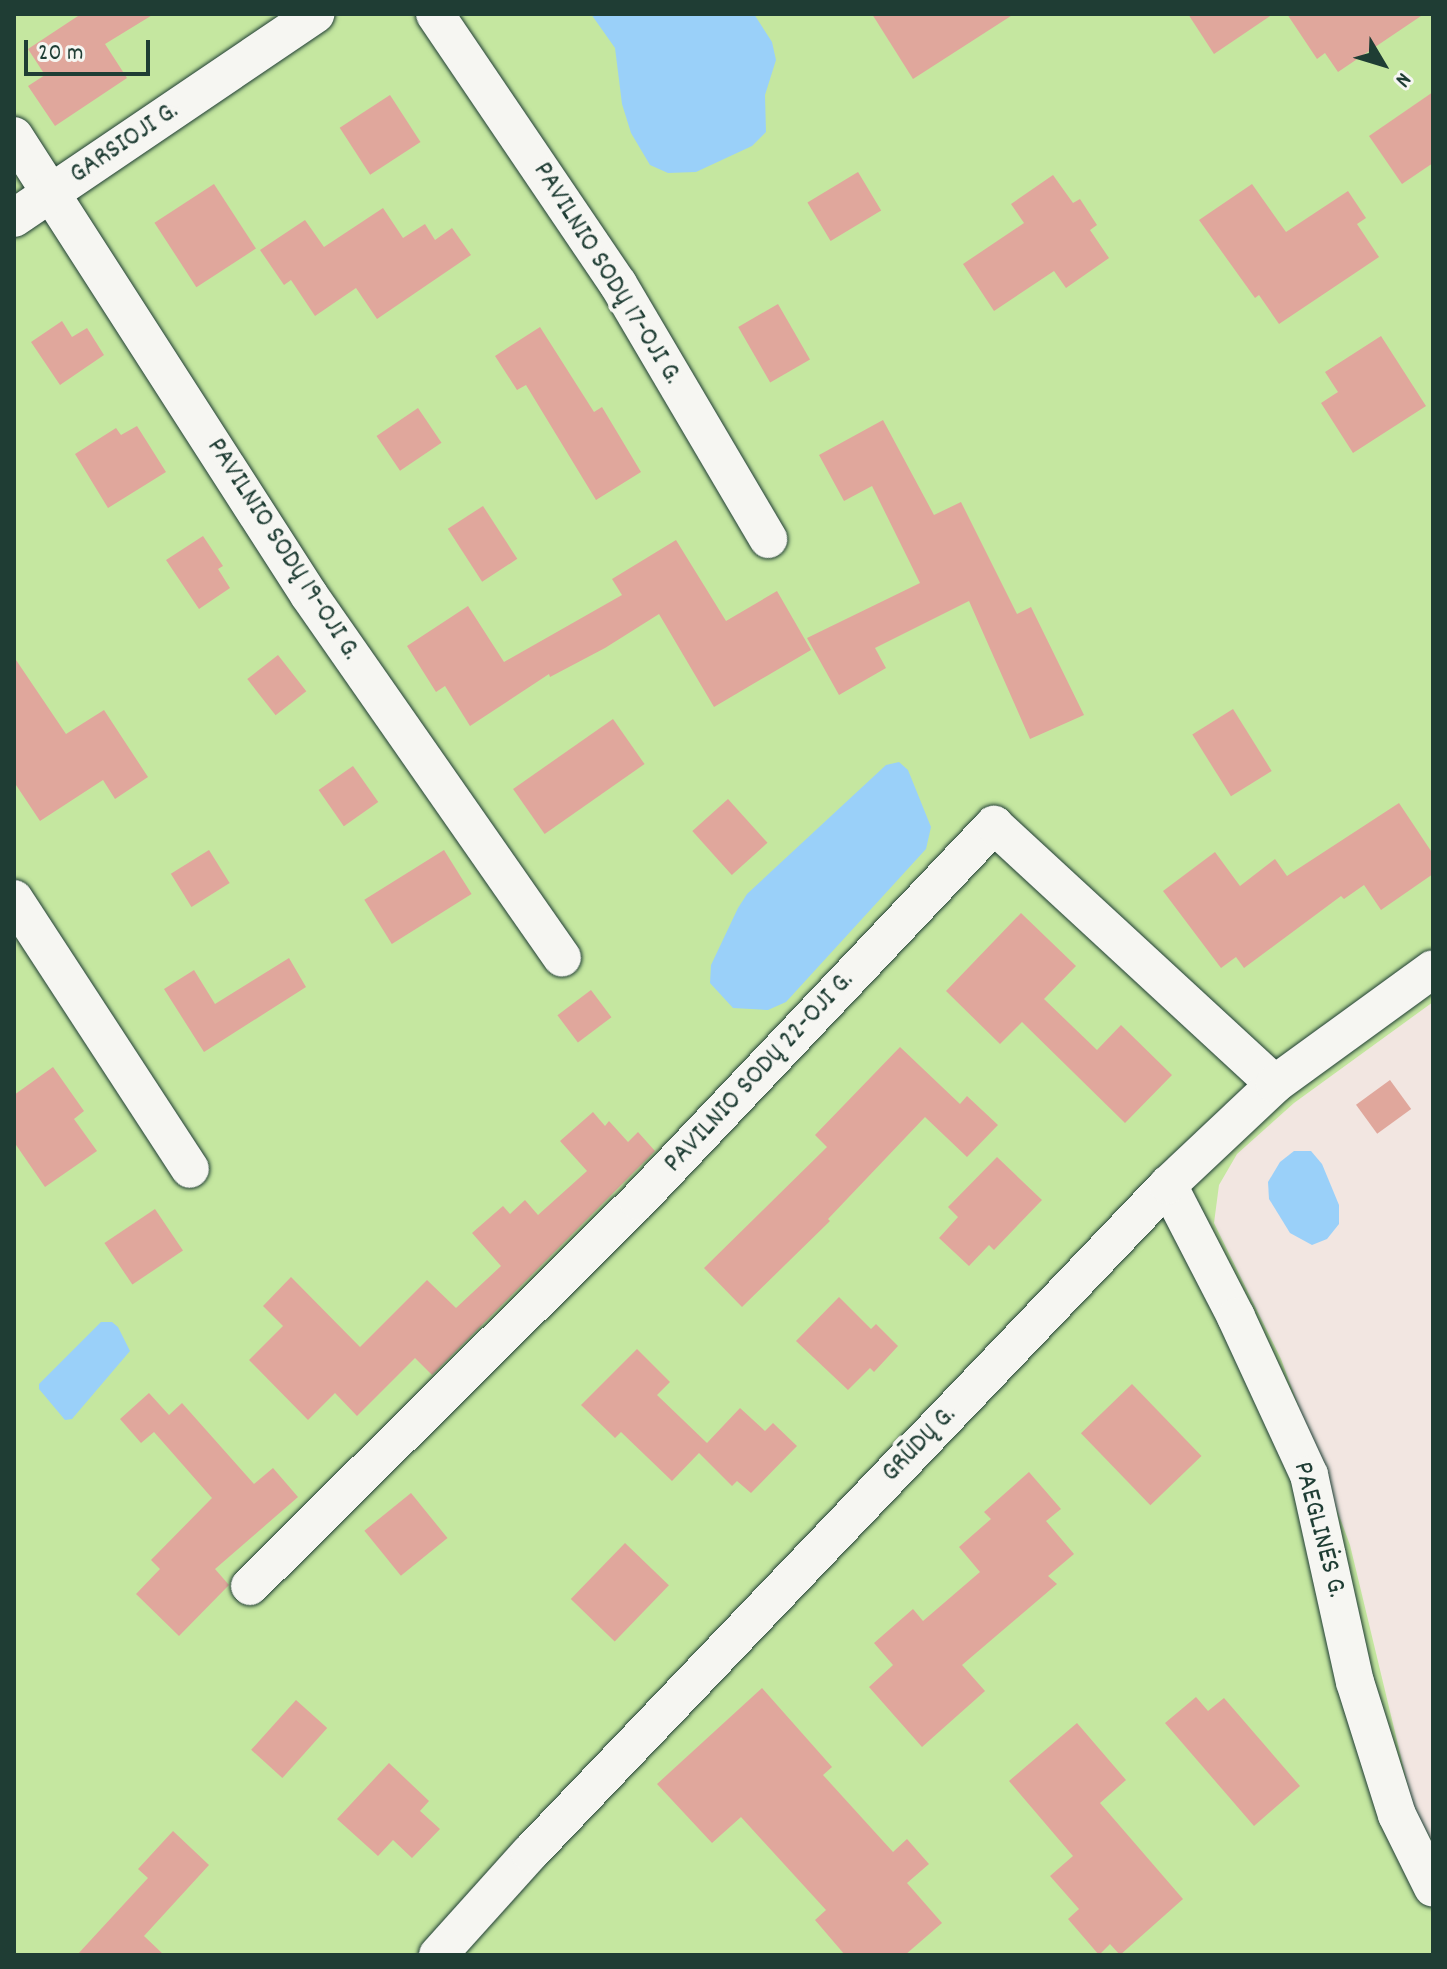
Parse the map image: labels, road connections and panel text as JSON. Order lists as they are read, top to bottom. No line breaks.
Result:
{"streets":{"street":["GARSIOJI G.","PAVILNIO SODŲ 17-OJI G.","PAVILNIO SODŲ 19-OJI G.","PAVILNIO SODŲ 22-OJI G.","GRŪDŲ G.","PAEGLINĖS G."]},"crossings":[["GARSIOJI G.","PAVILNIO SODŲ 19-OJI G."],["PAVILNIO SODŲ 22-OJI G.","GRŪDŲ G."],["GRŪDŲ G.","PAEGLINĖS G."]],"scale_bar":"20 m","north":"bottom right"}
